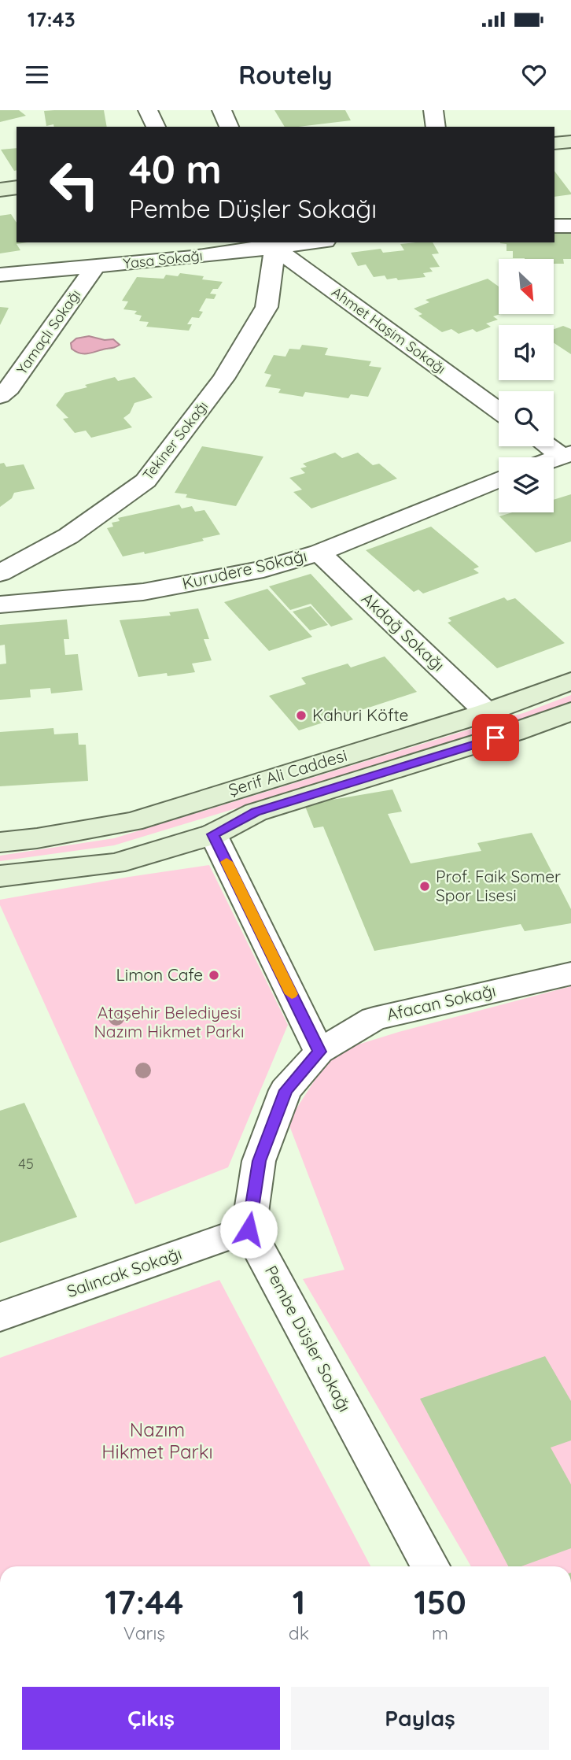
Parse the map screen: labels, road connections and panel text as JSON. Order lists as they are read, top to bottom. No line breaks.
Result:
{"streets":{"street":["Yasa Sokağı","Ahmet Haşim Sokağı","Yamaçlı Sokağı","Tekiner Sokağı","Kurudere Sokağı","Akdağ Sokağı","Şerif Ali Caddesi","Afacan Sokağı","Salıncak Sokağı","Pembe Düşler Sokağı"]},"crossings":[["Yasa Sokağı","Ahmet Haşim Sokağı"],["Yasa Sokağı","Yamaçlı Sokağı"],["Yasa Sokağı","Tekiner Sokağı"],["Ahmet Haşim Sokağı","Tekiner Sokağı"],["Kurudere Sokağı","Akdağ Sokağı"],["Akdağ Sokağı","Şerif Ali Caddesi"],["Salıncak Sokağı","Pembe Düşler Sokağı"]],"parks":["Ataşehir Belediyesi Nazım Hikmet Parkı","Nazım Hikmet Parkı"],"places":["Kahuri Köfte","Prof. Faik Somer Spor Lisesi","Limon Cafe"],"house_numbers":["45"],"north":"bottom right","page":{"status":"17:43","header":"Routely","turn":["40 m","Pembe Düşler Sokağı"],"eta":["17:44","Varış","1","dk","150","m"],"buttons":["Çıkış","Paylaş"]}}
